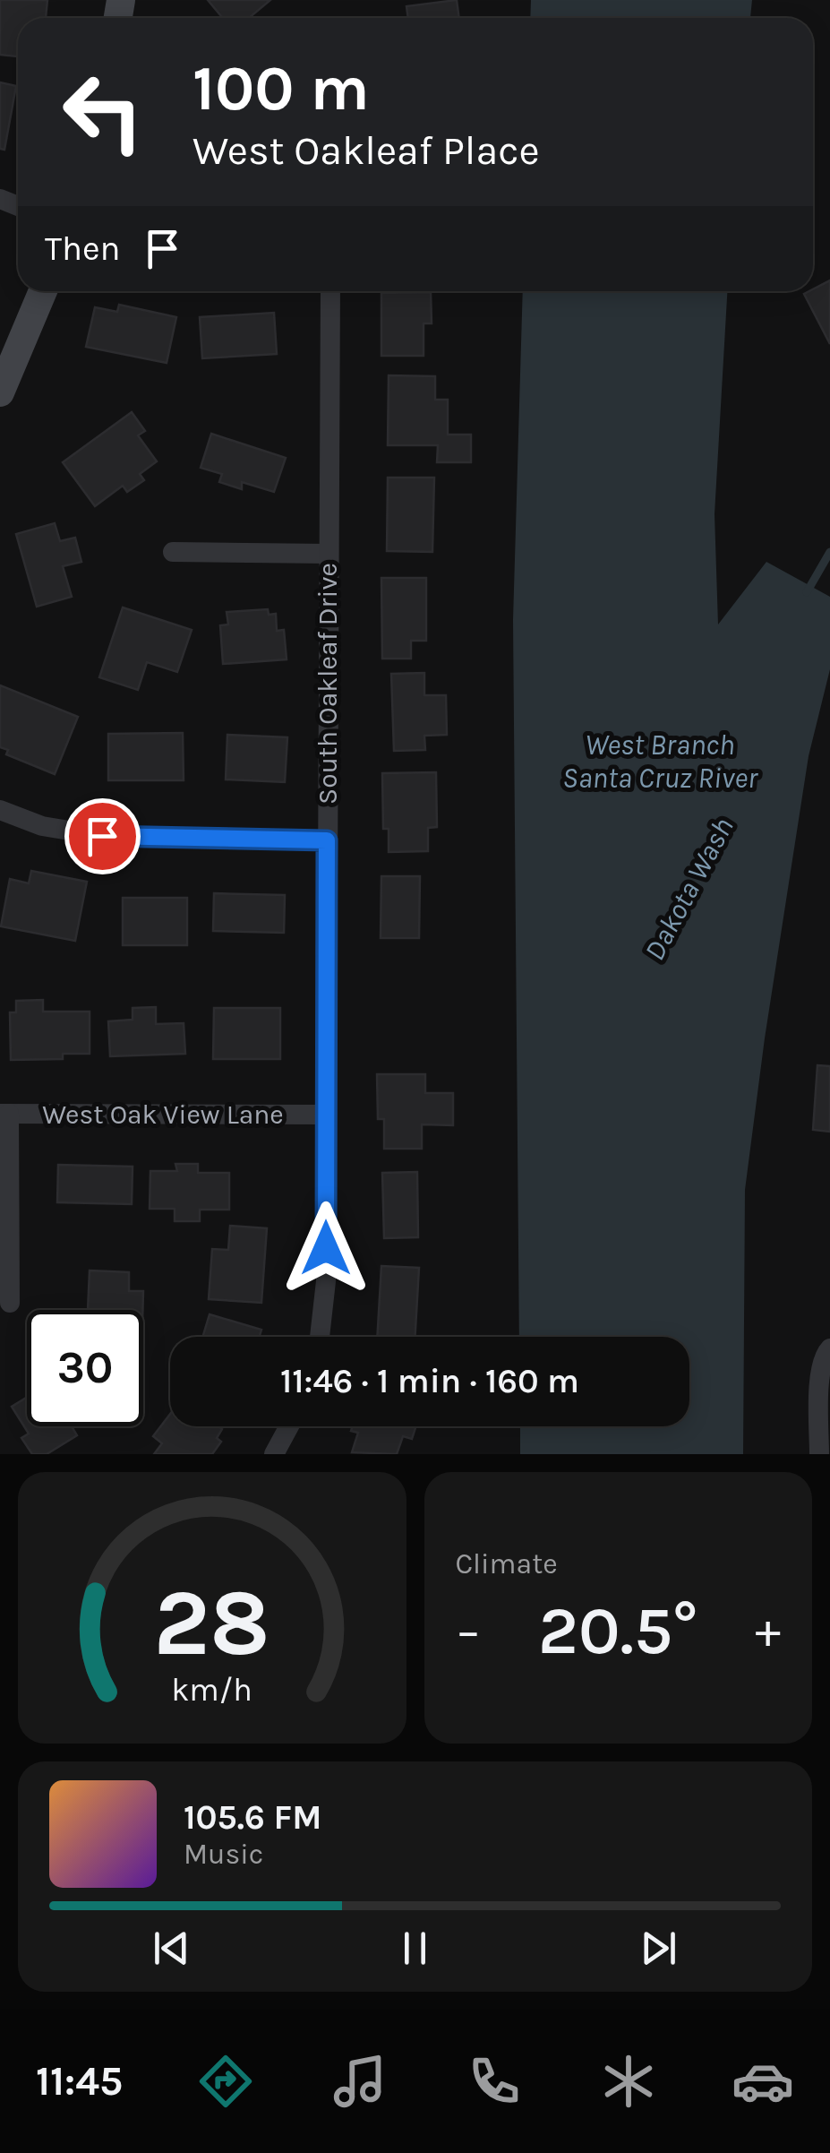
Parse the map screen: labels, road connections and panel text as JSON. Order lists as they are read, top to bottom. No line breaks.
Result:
{"streets":{"street":["South Oakleaf Drive","West Oak View Lane"]},"crossings":[["South Oakleaf Drive","West Oak View Lane"]],"water":["West Branch Santa Cruz River","Dakota Wash"],"page":{"turn":["100 m","West Oakleaf Place"],"then":"Then","limit":"30","trip":"11:46 · 1 min · 160 m","tile":"Climate","heat":["−","20.5°","+"],"song":["105.6 FM","Music"],"tabs":"11:45","gauge":["28","km/h"]}}
